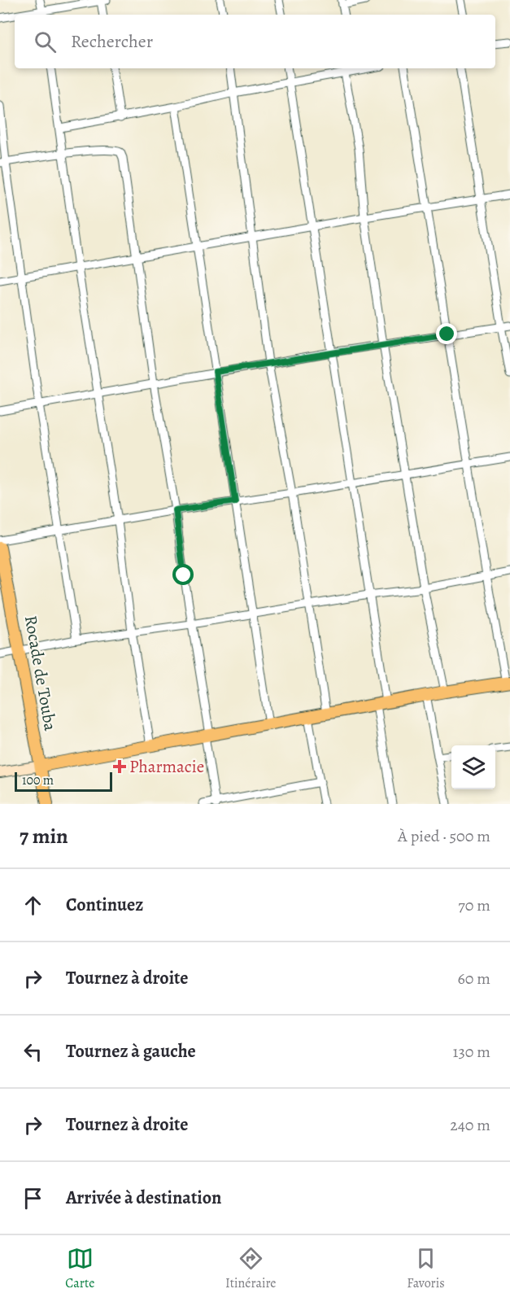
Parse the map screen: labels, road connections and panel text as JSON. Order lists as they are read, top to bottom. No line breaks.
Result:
{"streets":{"main road":["Rocade de Touba"]},"places":{"health":["Pharmacie"]},"scale_bar":"100 m","page":{"search":"Rechercher","scale":"100 m","heading":["7 min","À pied · 500 m"],"list":[["Continuez","70 m"],["Tournez à droite","60 m"],["Tournez à gauche","130 m"],["Tournez à droite","240 m"],"Arrivée à destination"],"nav":["Carte","Itinéraire","Favoris"]}}
